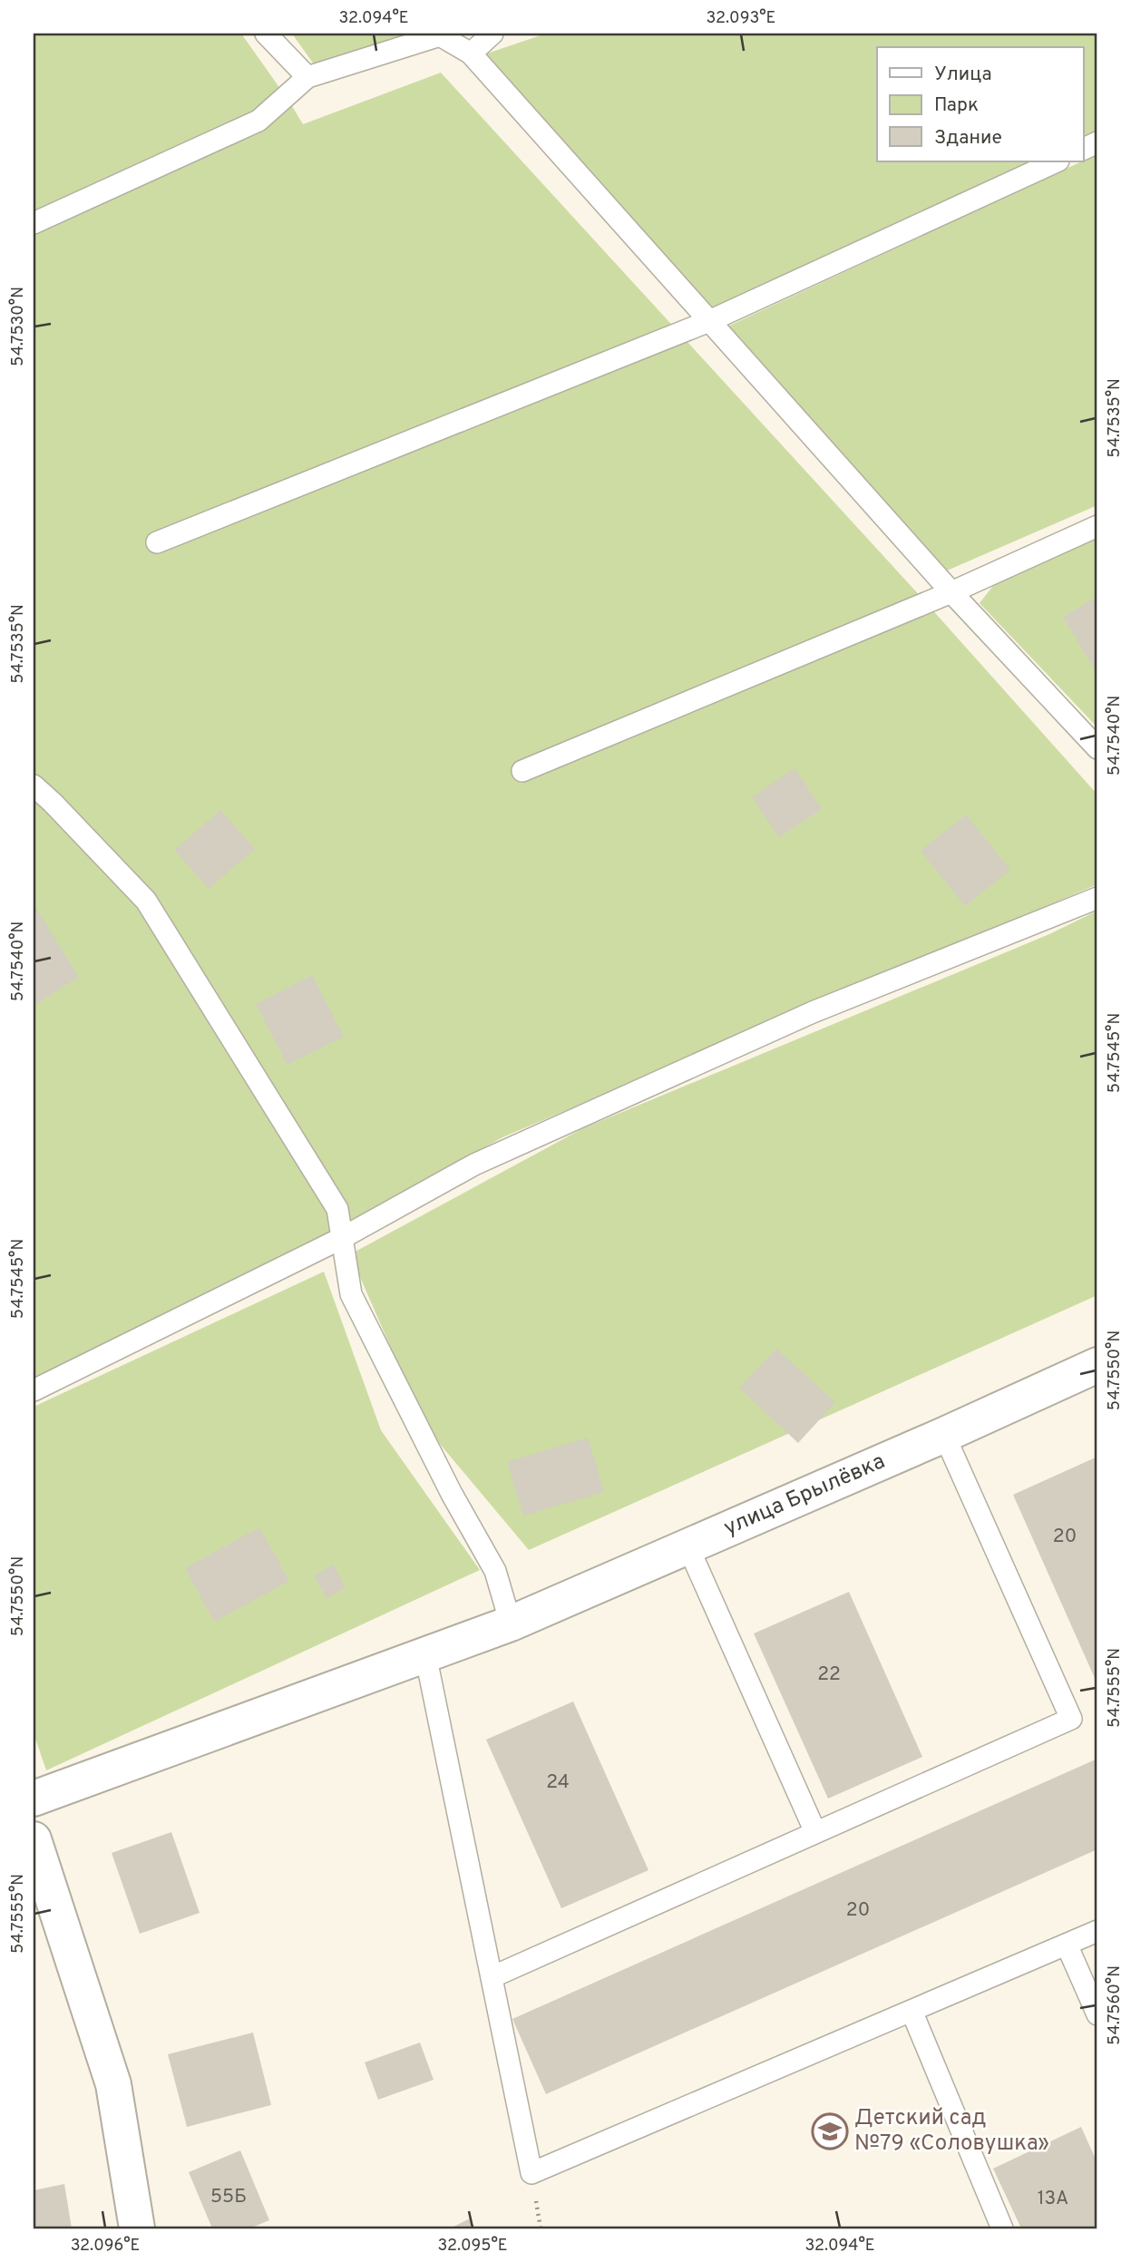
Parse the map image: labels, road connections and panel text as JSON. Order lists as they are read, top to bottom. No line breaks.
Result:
{"streets":{"street":["улица Брылёвка"]},"places":{"school or university":["Детский сад №79 «Соловушка»"]},"house_numbers":["20","22","24","20","55Б","13А"],"legend":["Улица","Парк","Здание"],"coordinates":["32.094°E","32.093°E","54.7530°N","54.7535°N","54.7540°N","54.7545°N","54.7550°N","54.7555°N","54.7560°N","32.096°E","32.095°E"]}
